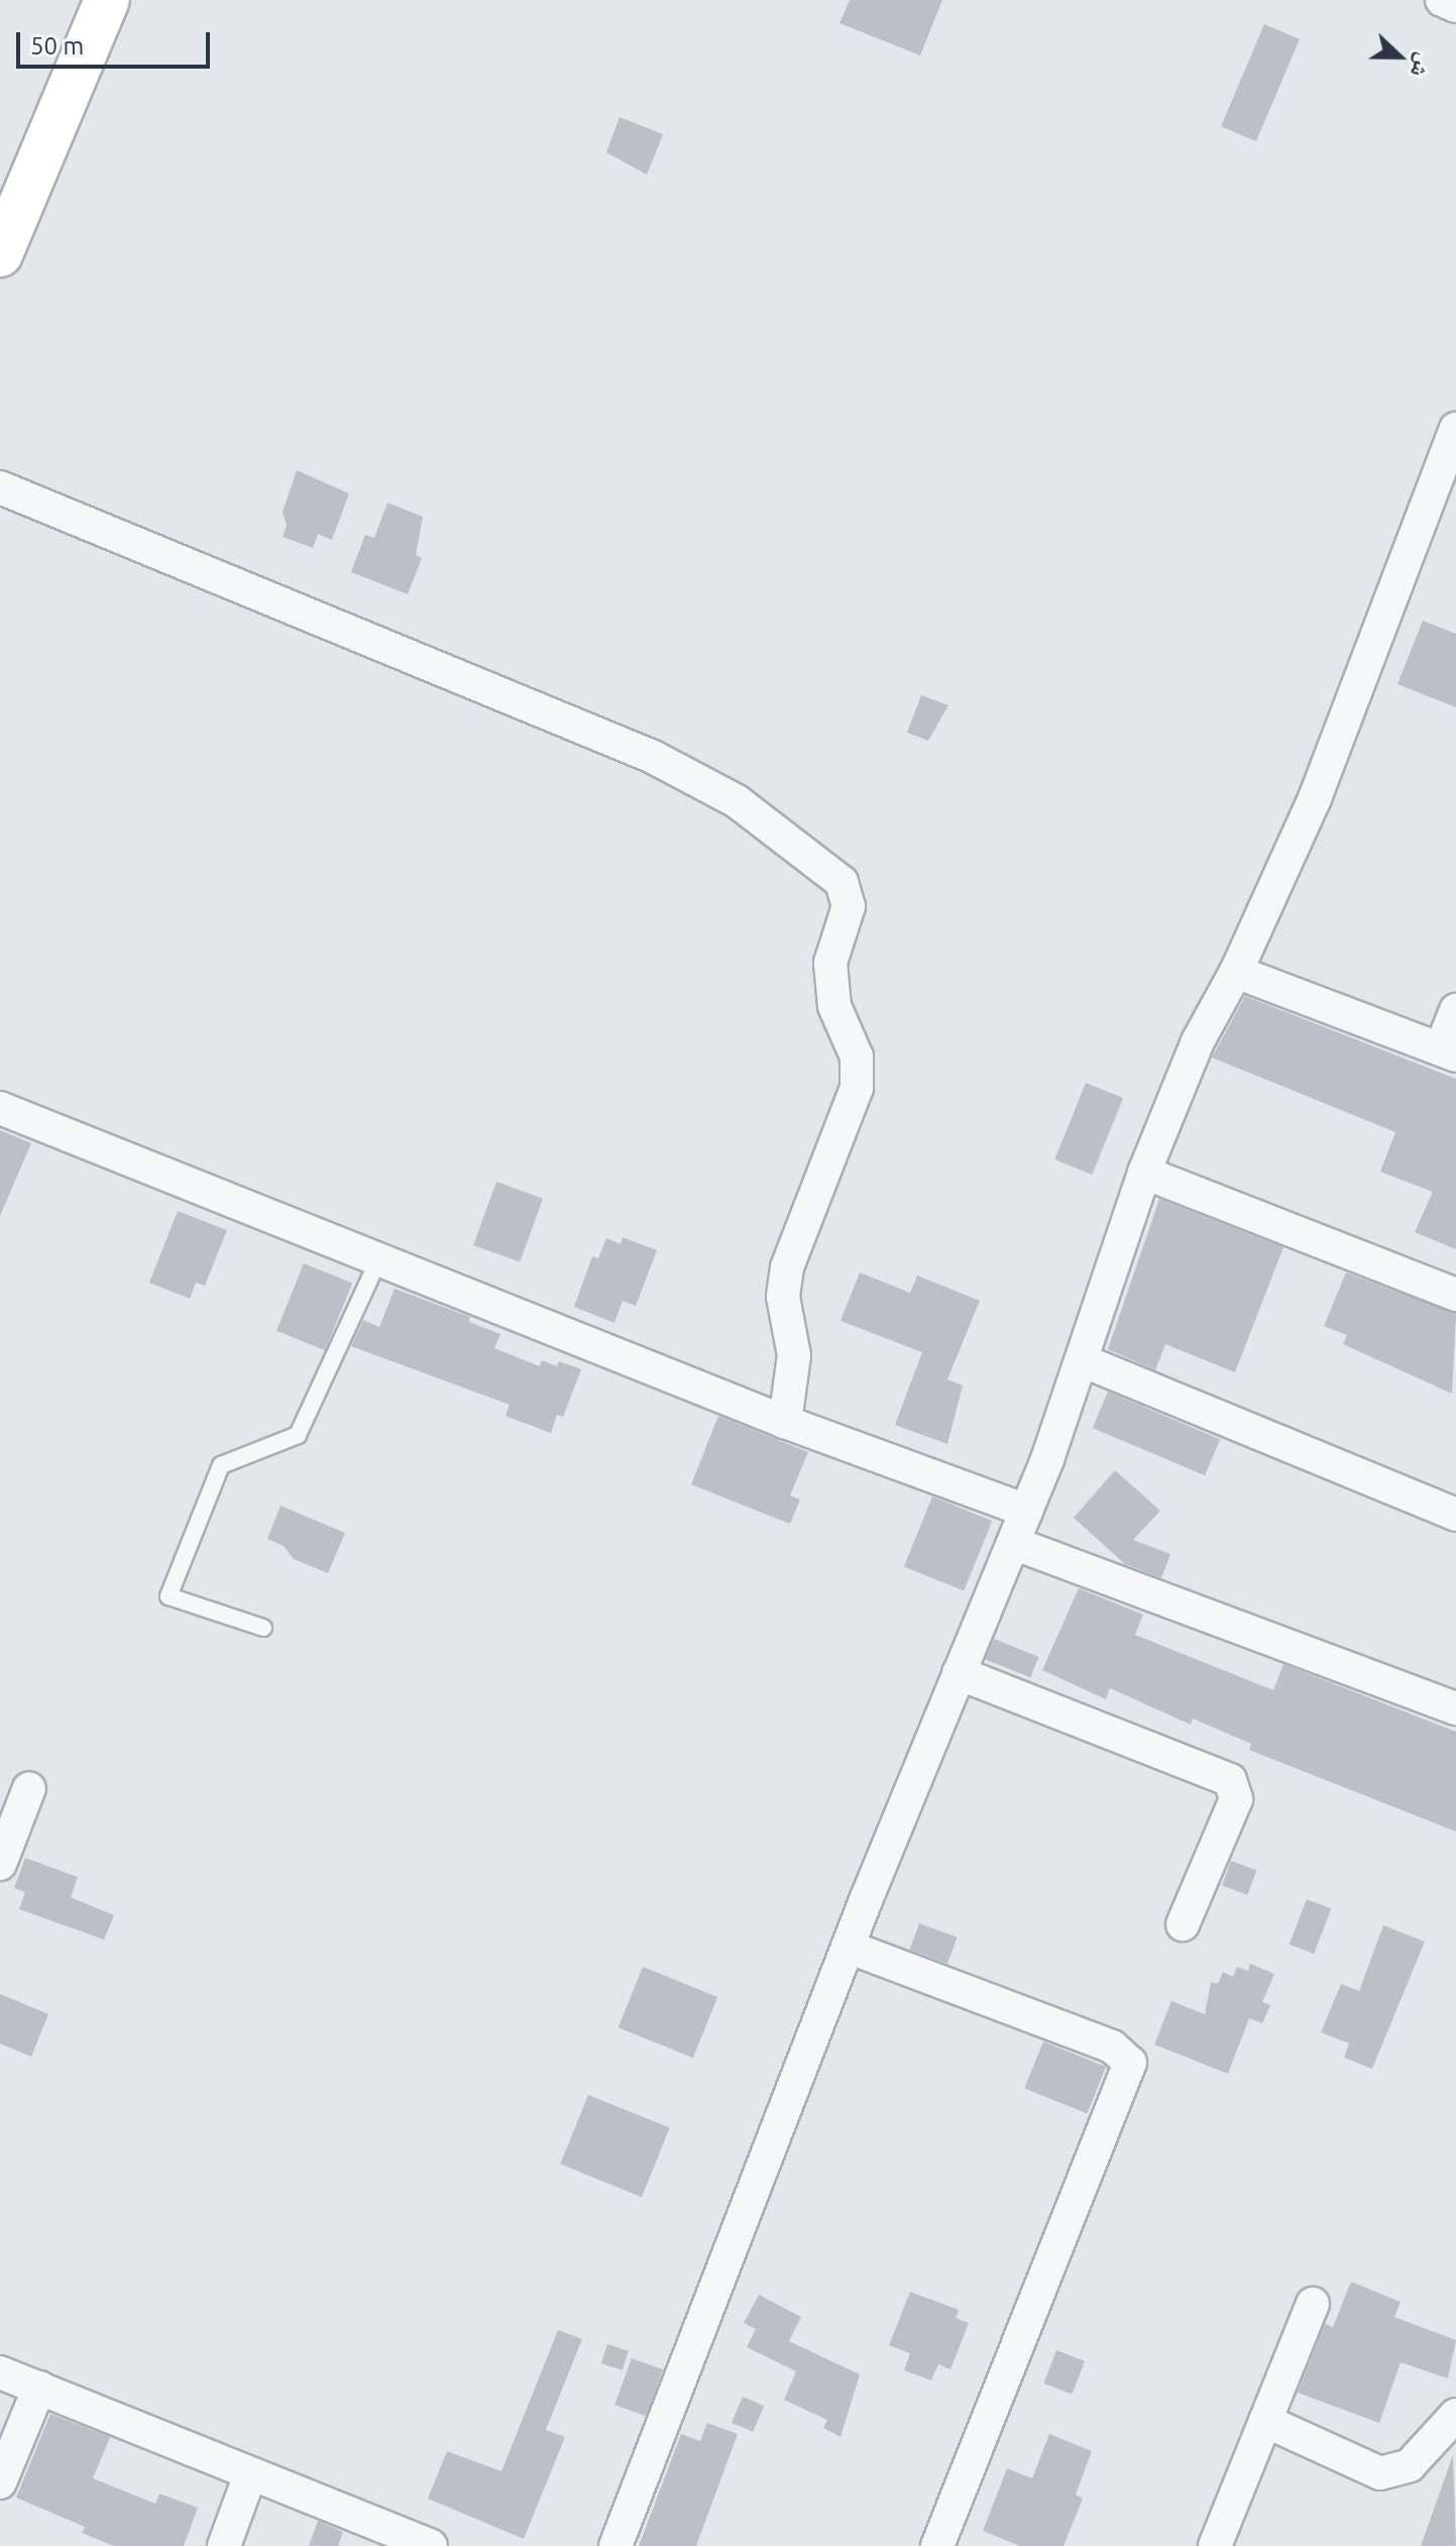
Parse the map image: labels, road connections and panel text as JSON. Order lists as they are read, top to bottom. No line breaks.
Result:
{"scale_bar":"50 m","north":"right"}
